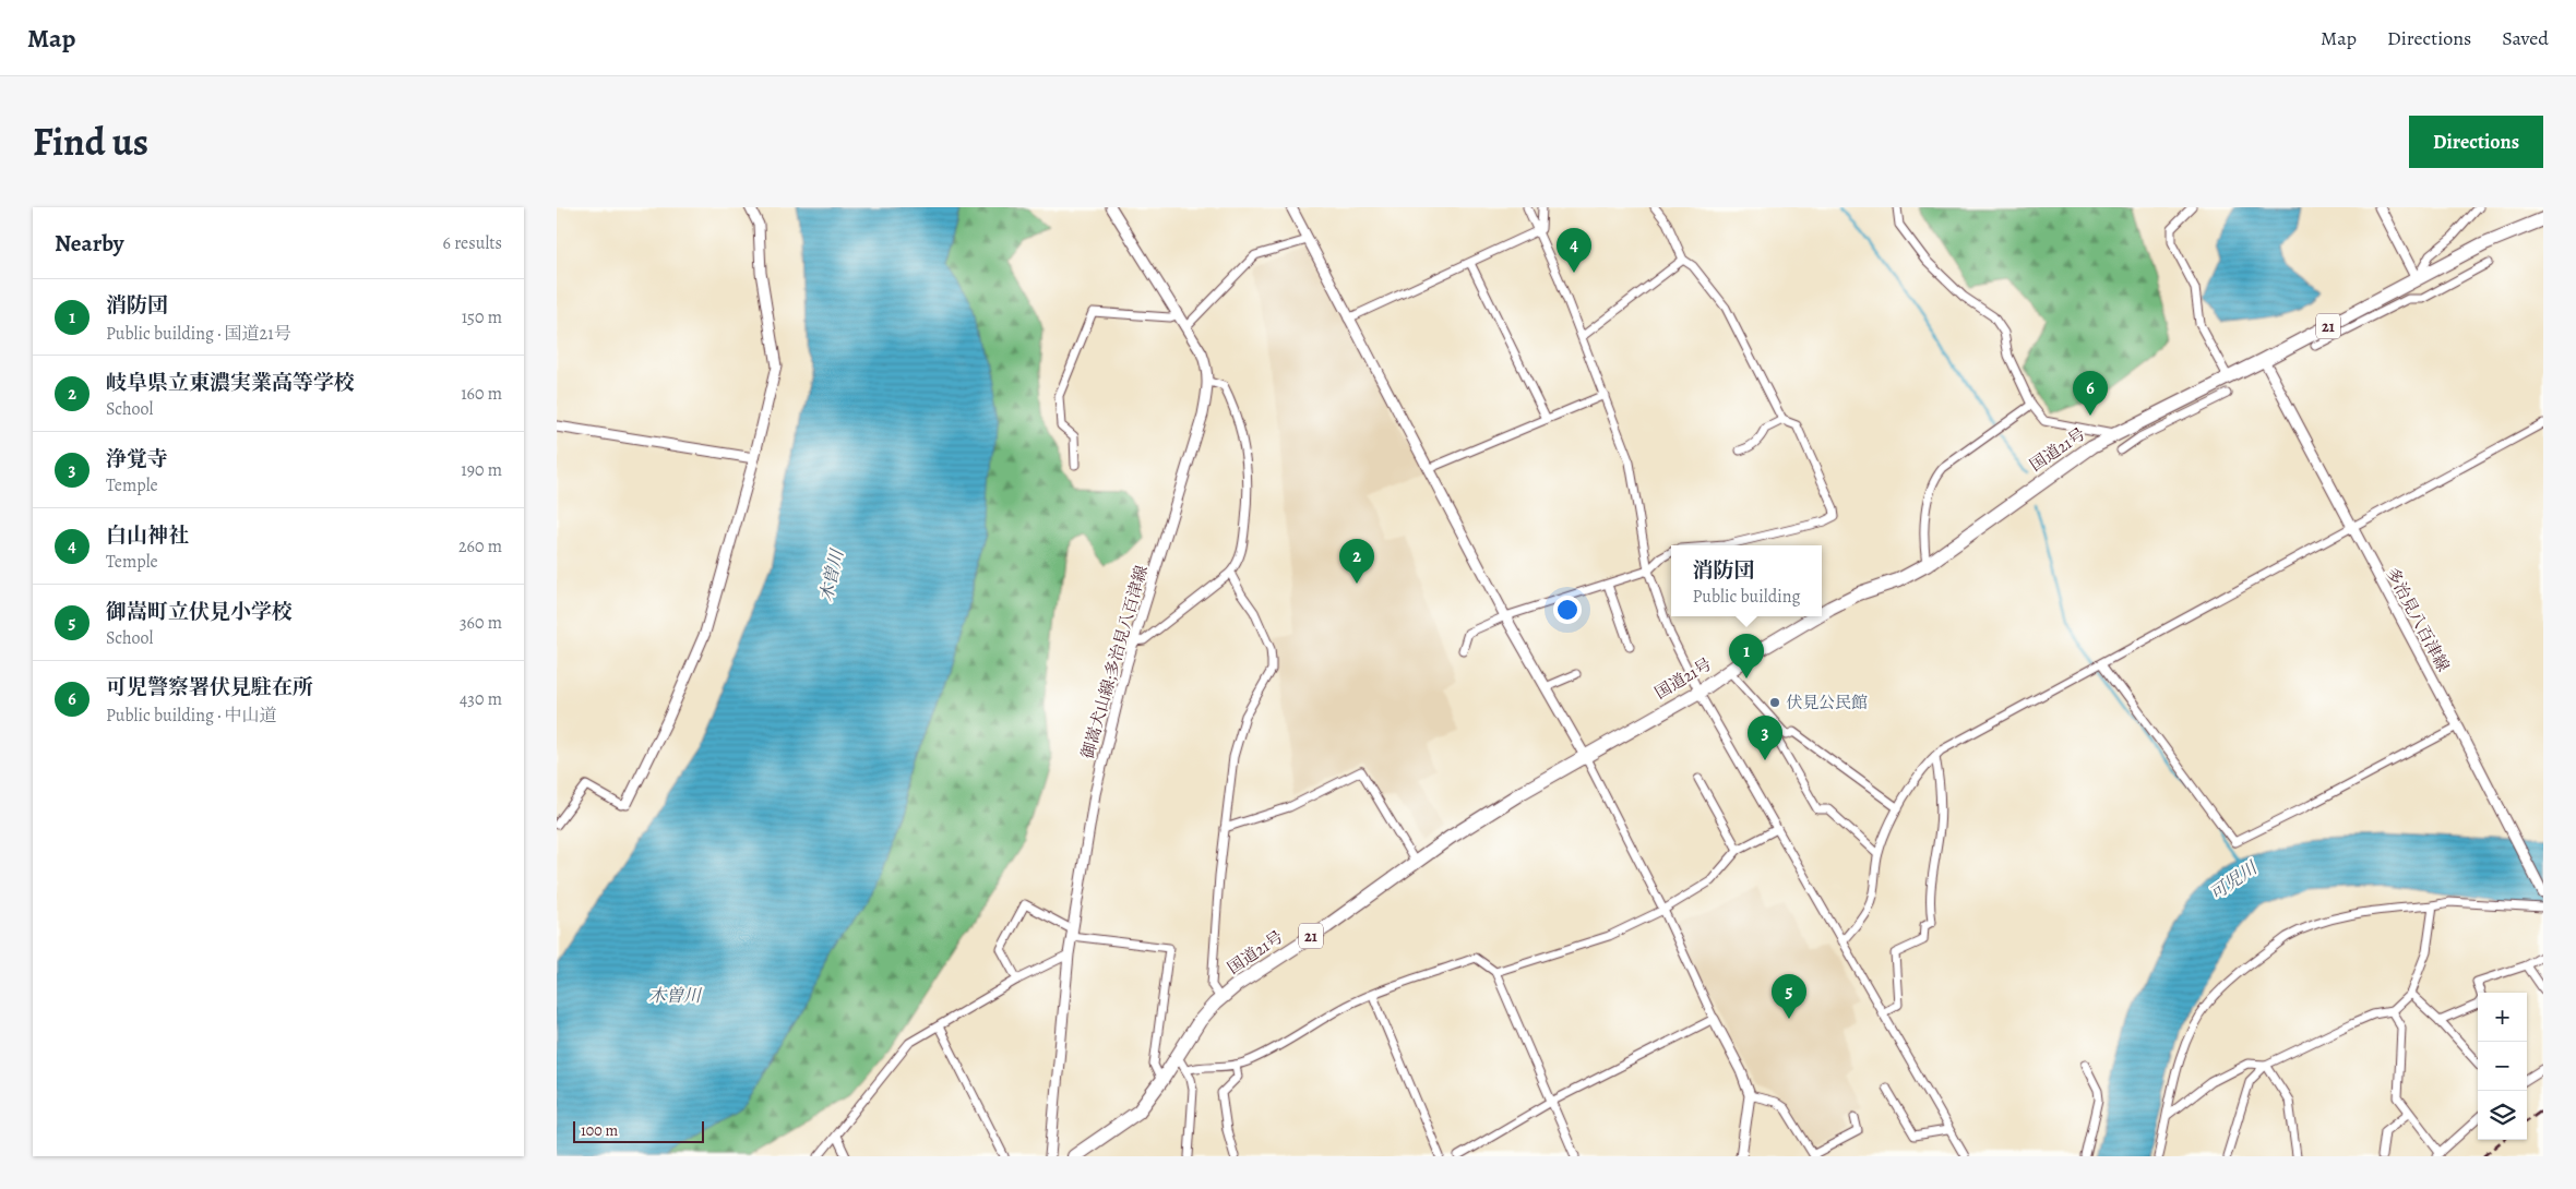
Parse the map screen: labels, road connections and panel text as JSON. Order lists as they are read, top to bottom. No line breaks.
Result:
{"streets":{"highway":["21","国道21号"],"main road":["多治見八百津線","御嵩犬山線;多治見八百津線"]},"crossings":[["国道21号","多治見八百津線"]],"water":["木曽川","可児川"],"places":["伏見公民館"],"scale_bar":"100 m","page":{"header":"Map","nav":["Map","Directions","Saved"],"title":"Find us","buttons":"Directions","heading":["Nearby","6 results"],"pins":["4","6","2","1","3","5"],"list":[{"mark":"1","name":"消防団","note":"Public building · 国道21号","value":"150 m"},{"mark":"2","name":"岐阜県立東濃実業高等学校","note":"School","value":"160 m"},{"mark":"3","name":"浄覚寺","note":"Temple","value":"190 m"},{"mark":"4","name":"白山神社","note":"Temple","value":"260 m"},{"mark":"5","name":"御嵩町立伏見小学校","note":"School","value":"360 m"},{"mark":"6","name":"可児警察署伏見駐在所","note":"Public building · 中山道","value":"430 m"}],"popup":["消防団","Public building"],"map_buttons":["+","−"],"scale":"100 m"}}
